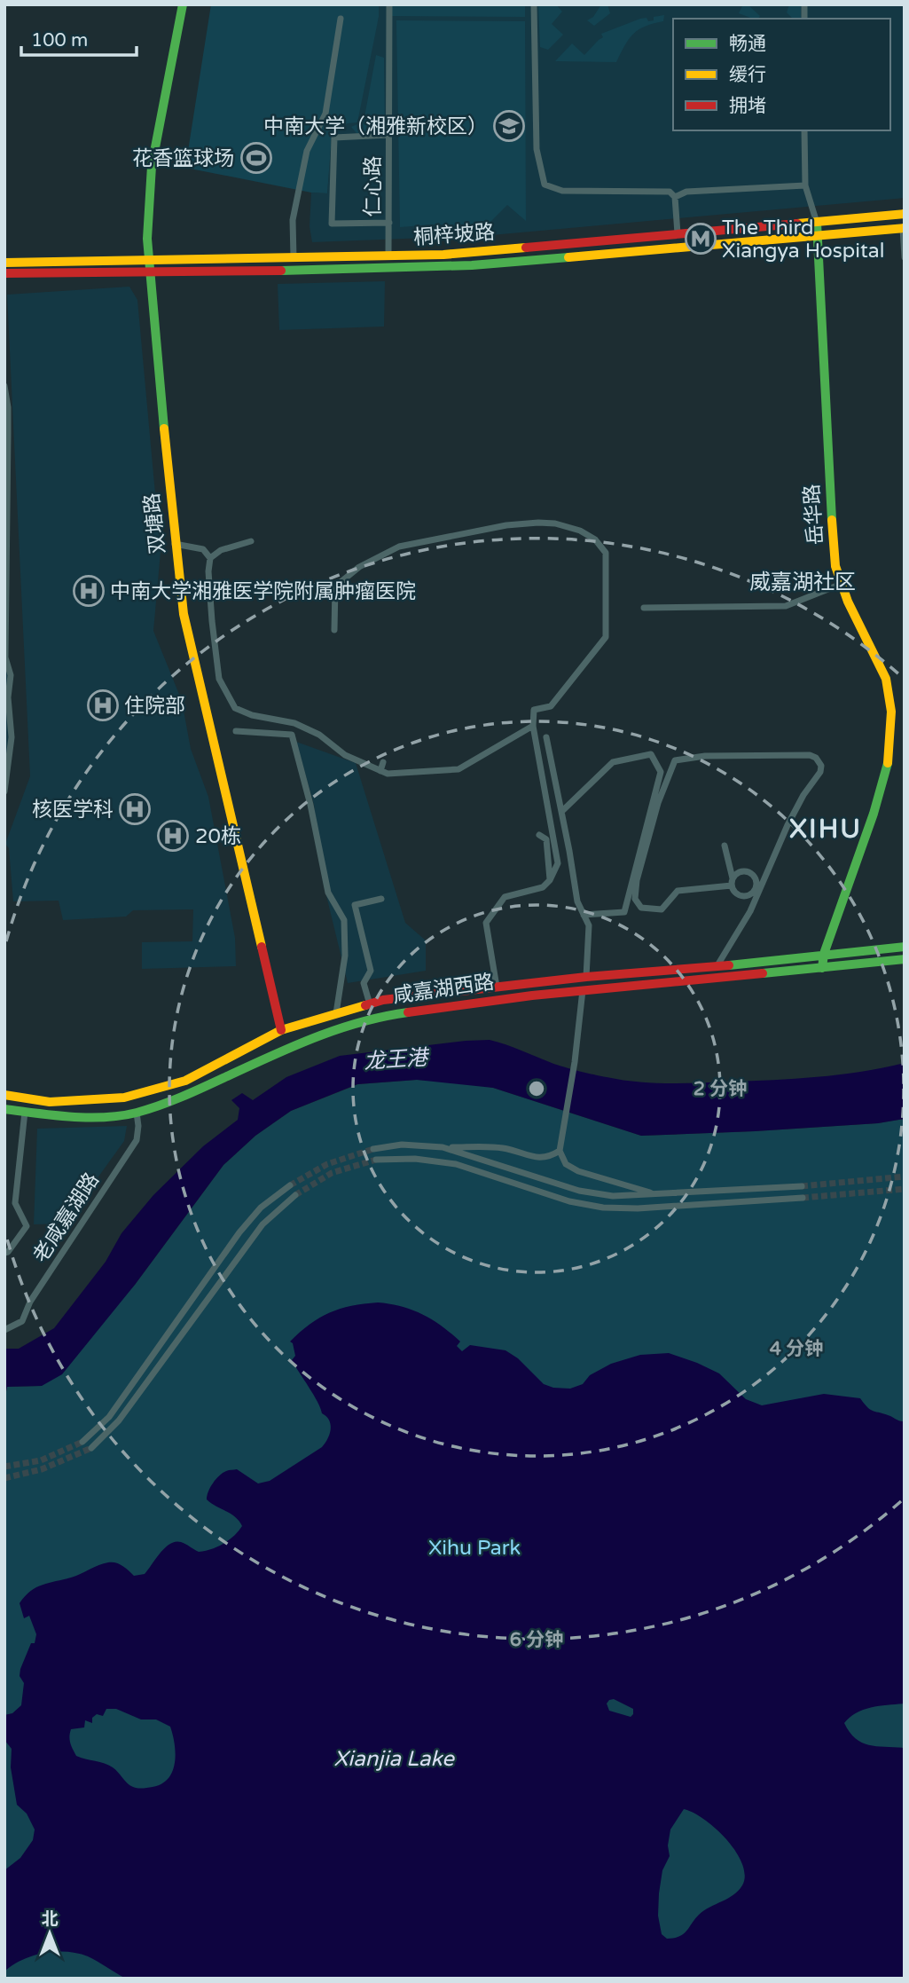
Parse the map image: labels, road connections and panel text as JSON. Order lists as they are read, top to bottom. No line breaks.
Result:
{"streets":{"main road":["桐梓坡路","岳华路","双塘路","咸嘉湖西路"],"street":["仁心路","老咸嘉湖路"]},"crossings":[["仁心路","桐梓坡路"],["桐梓坡路","岳华路"],["桐梓坡路","双塘路"],["岳华路","咸嘉湖西路"],["双塘路","咸嘉湖西路"],["咸嘉湖西路","老咸嘉湖路"]],"districts":["威嘉湖社区","XIHU"],"water":["龙王港","Xianjia Lake"],"parks":["Xihu Park"],"places":{"school or university":["中南大学（湘雅新校区）"],"sports":["花香篮球场"],"metro station":["The Third Xiangya Hospital"],"hospital":["中南大学湘雅医学院附属肿瘤医院","住院部","核医学科","20栋"]},"legend":["畅通","缓行","拥堵"],"scale_bar":"100 m","north":"top","rings":["2 分钟","4 分钟","6 分钟"]}
